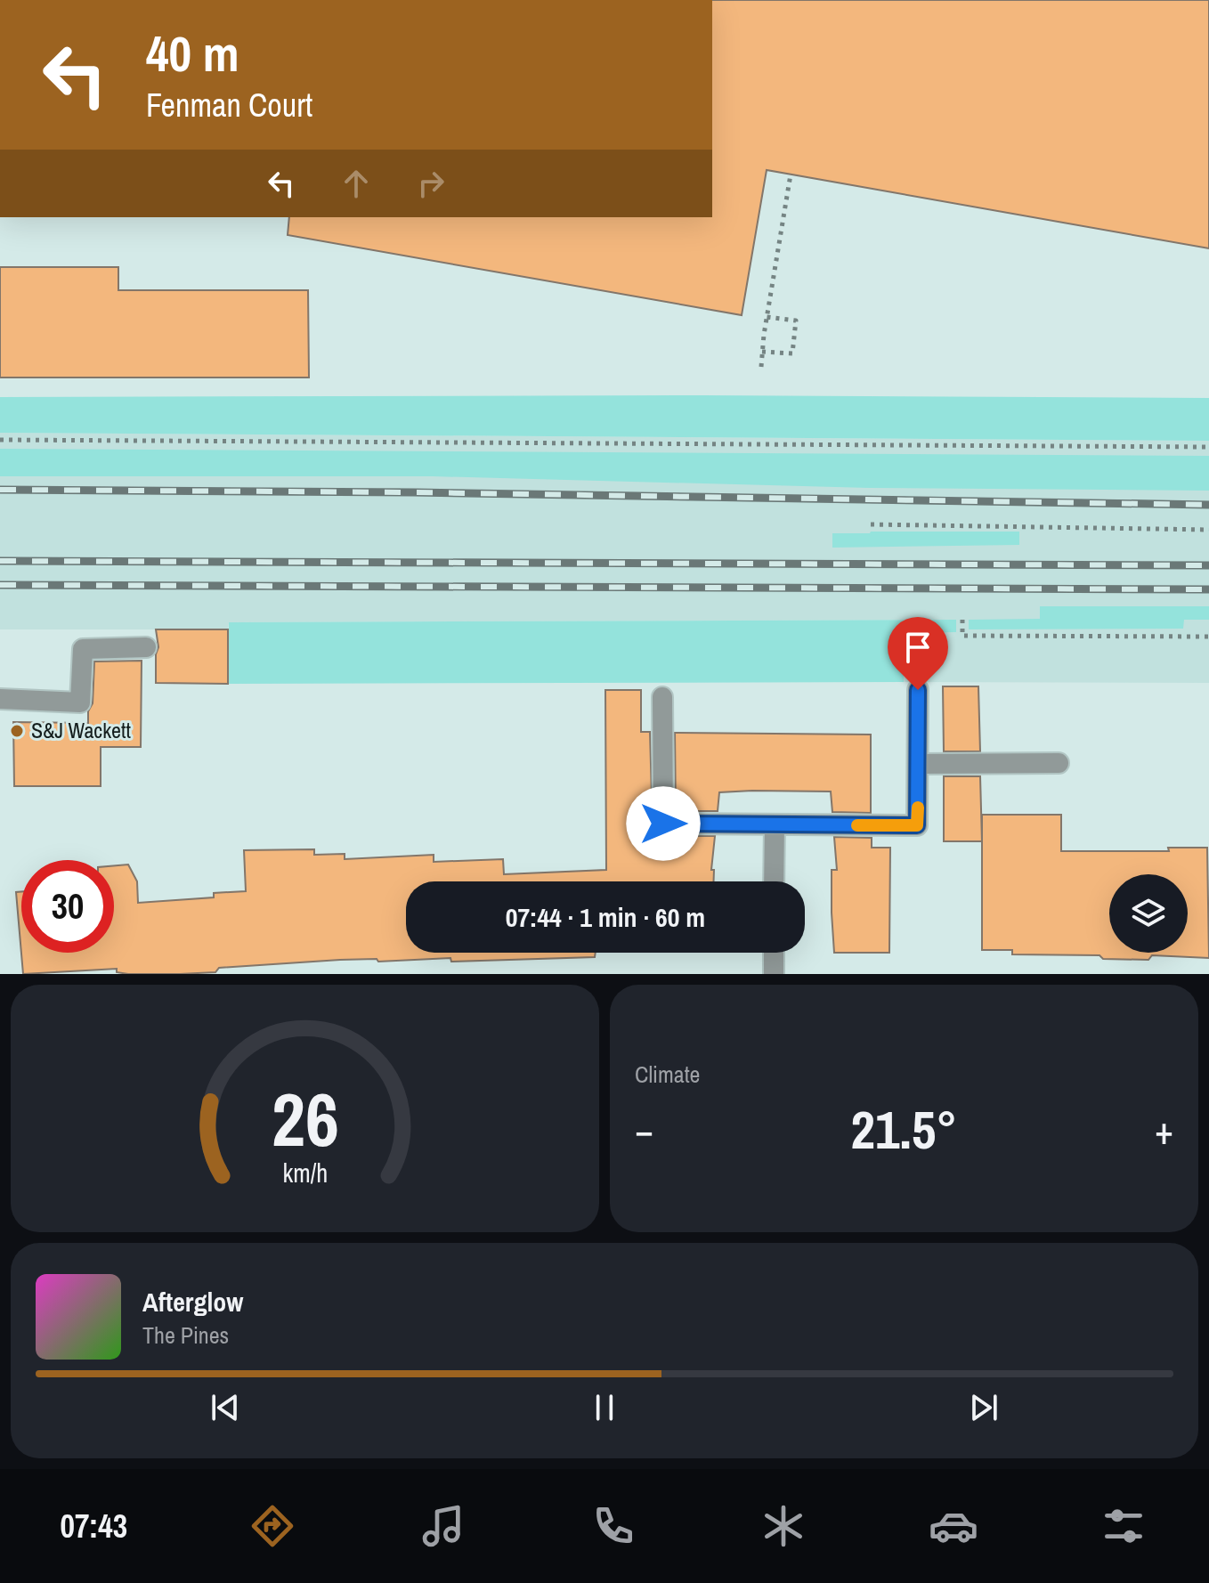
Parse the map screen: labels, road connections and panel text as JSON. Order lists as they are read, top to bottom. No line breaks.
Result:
{"places":["S&J Wackett"],"page":{"turn":["40 m","Fenman Court"],"limit":"30","trip":"07:44 · 1 min · 60 m","tile":"Climate","heat":["−","21.5°","+"],"song":["Afterglow","The Pines"],"tabs":"07:43","gauge":["26","km/h"]}}
